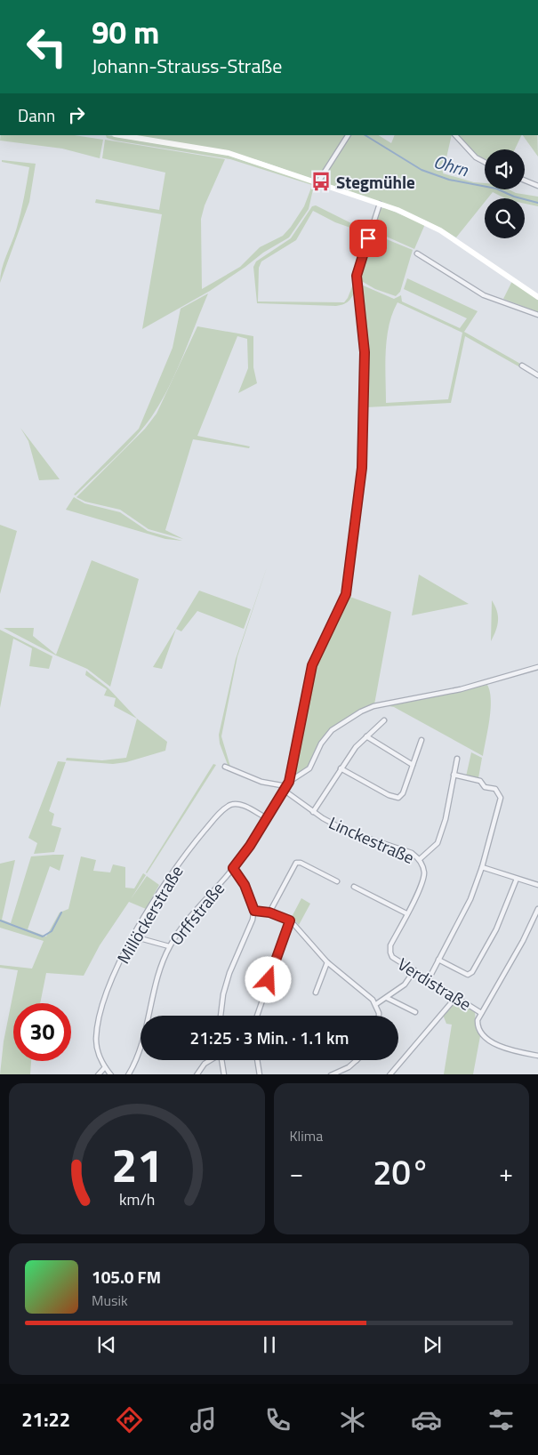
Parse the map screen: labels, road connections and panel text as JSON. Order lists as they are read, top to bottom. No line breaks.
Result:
{"streets":{"street":["Linckestraße","Orffstraße","Millöckerstraße","Verdistraße"]},"crossings":[["Linckestraße","Orffstraße"],["Linckestraße","Verdistraße"],["Orffstraße","Millöckerstraße"]],"water":["Ohrn"],"places":{"bus stop":["Stegmühle"]},"page":{"turn":["90 m","Johann-Strauss-Straße"],"then":"Dann","limit":"30","trip":"21:25 · 3 Min. · 1.1 km","tile":"Klima","heat":["−","20°","+"],"song":["105.0 FM","Musik"],"tabs":"21:22","gauge":["21","km/h"]}}
